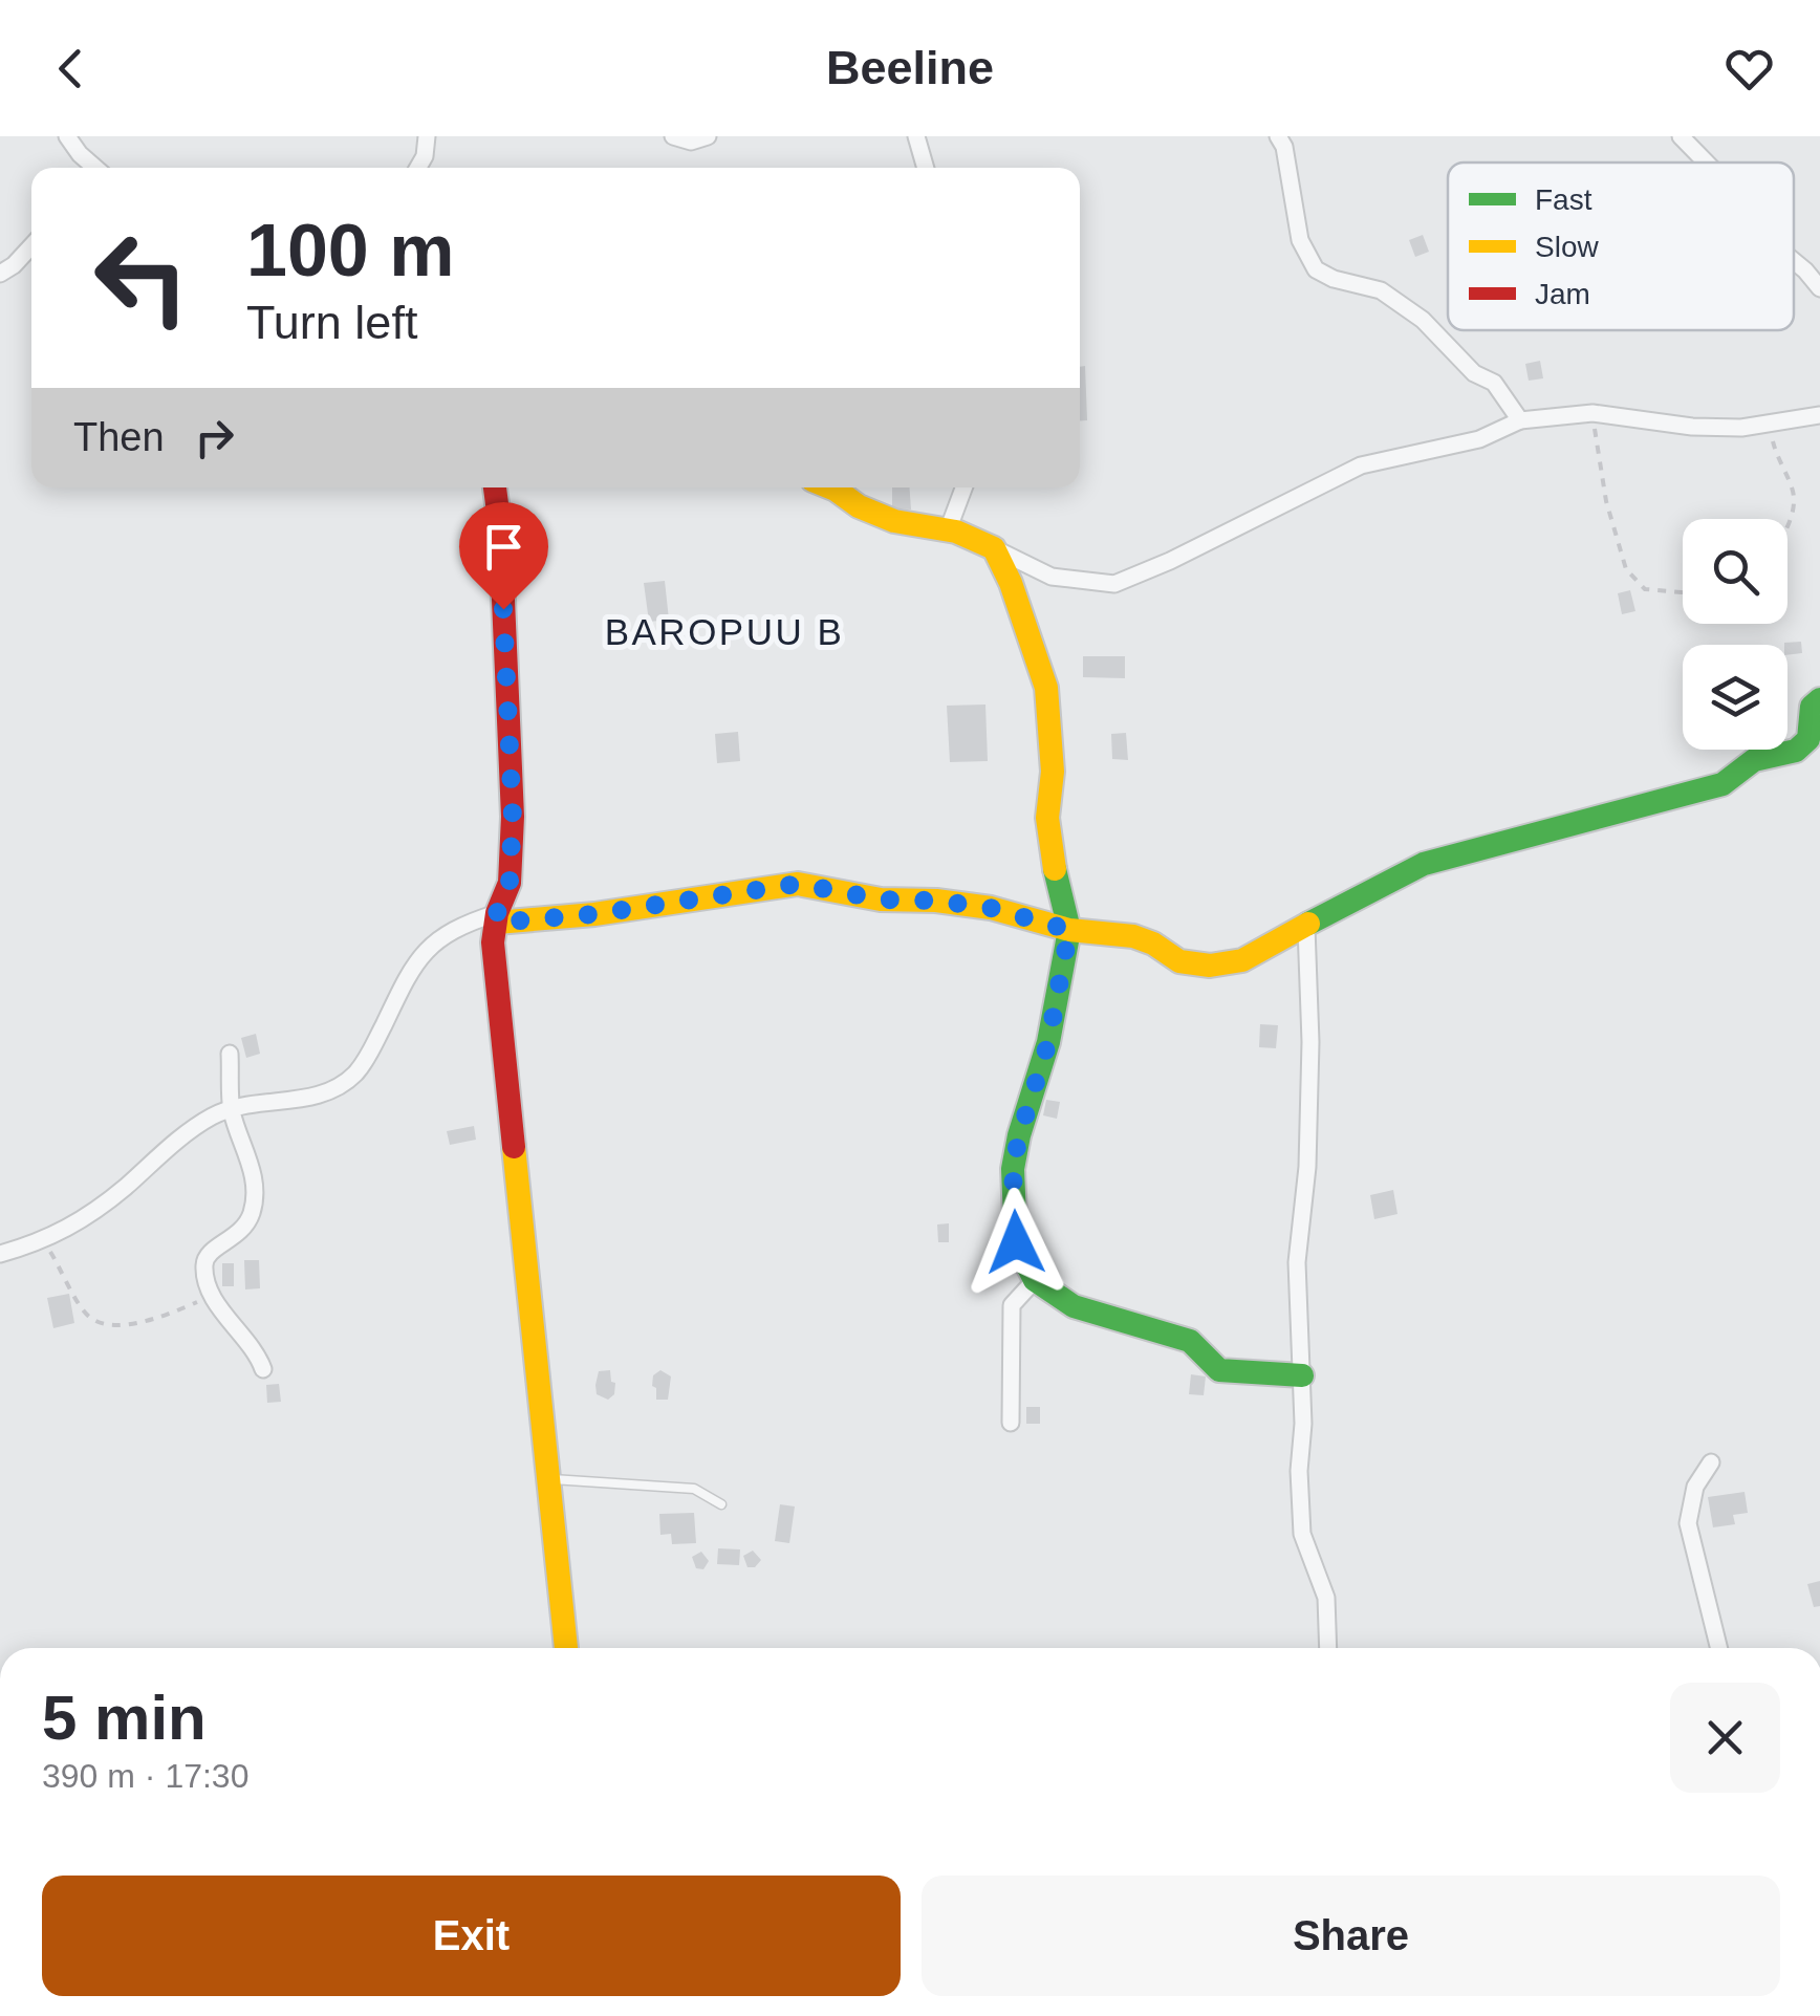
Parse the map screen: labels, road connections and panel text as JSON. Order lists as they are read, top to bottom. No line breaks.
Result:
{"districts":["BAROPUU B"],"legend":["Fast","Slow","Jam"],"page":{"header":"Beeline","turn":["100 m","Turn left"],"then":"Then","heading":["5 min","390 m · 17:30"],"buttons":["Exit","Share"]}}
